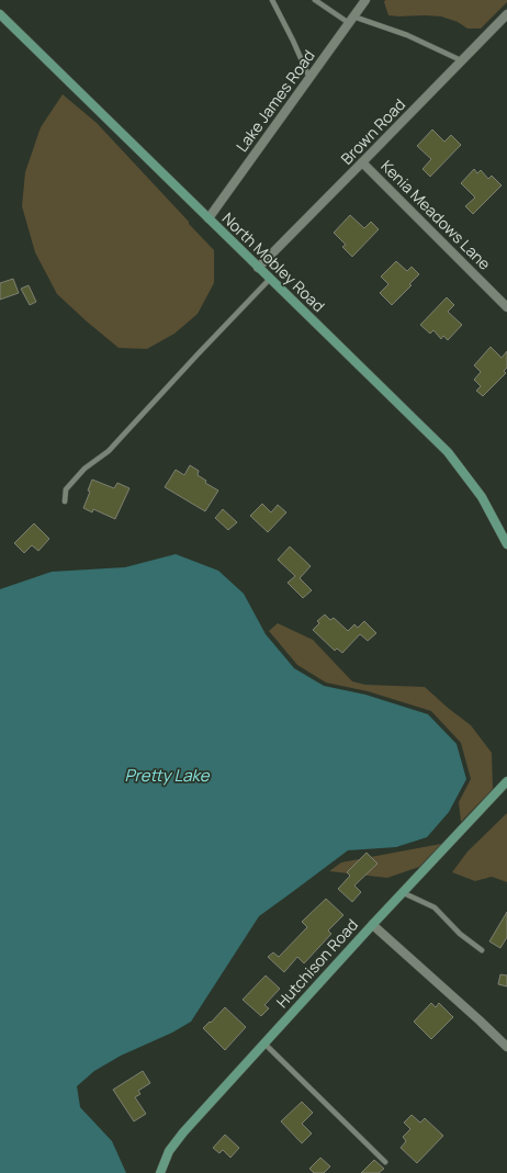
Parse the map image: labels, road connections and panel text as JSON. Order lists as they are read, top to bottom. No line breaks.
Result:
{"streets":{"street":["Lake James Road","Brown Road","Kenia Meadows Lane","North Mobley Road","Hutchison Road"]},"crossings":[["Lake James Road","North Mobley Road"],["Brown Road","Kenia Meadows Lane"],["Brown Road","North Mobley Road"]],"water":["Pretty Lake"]}
